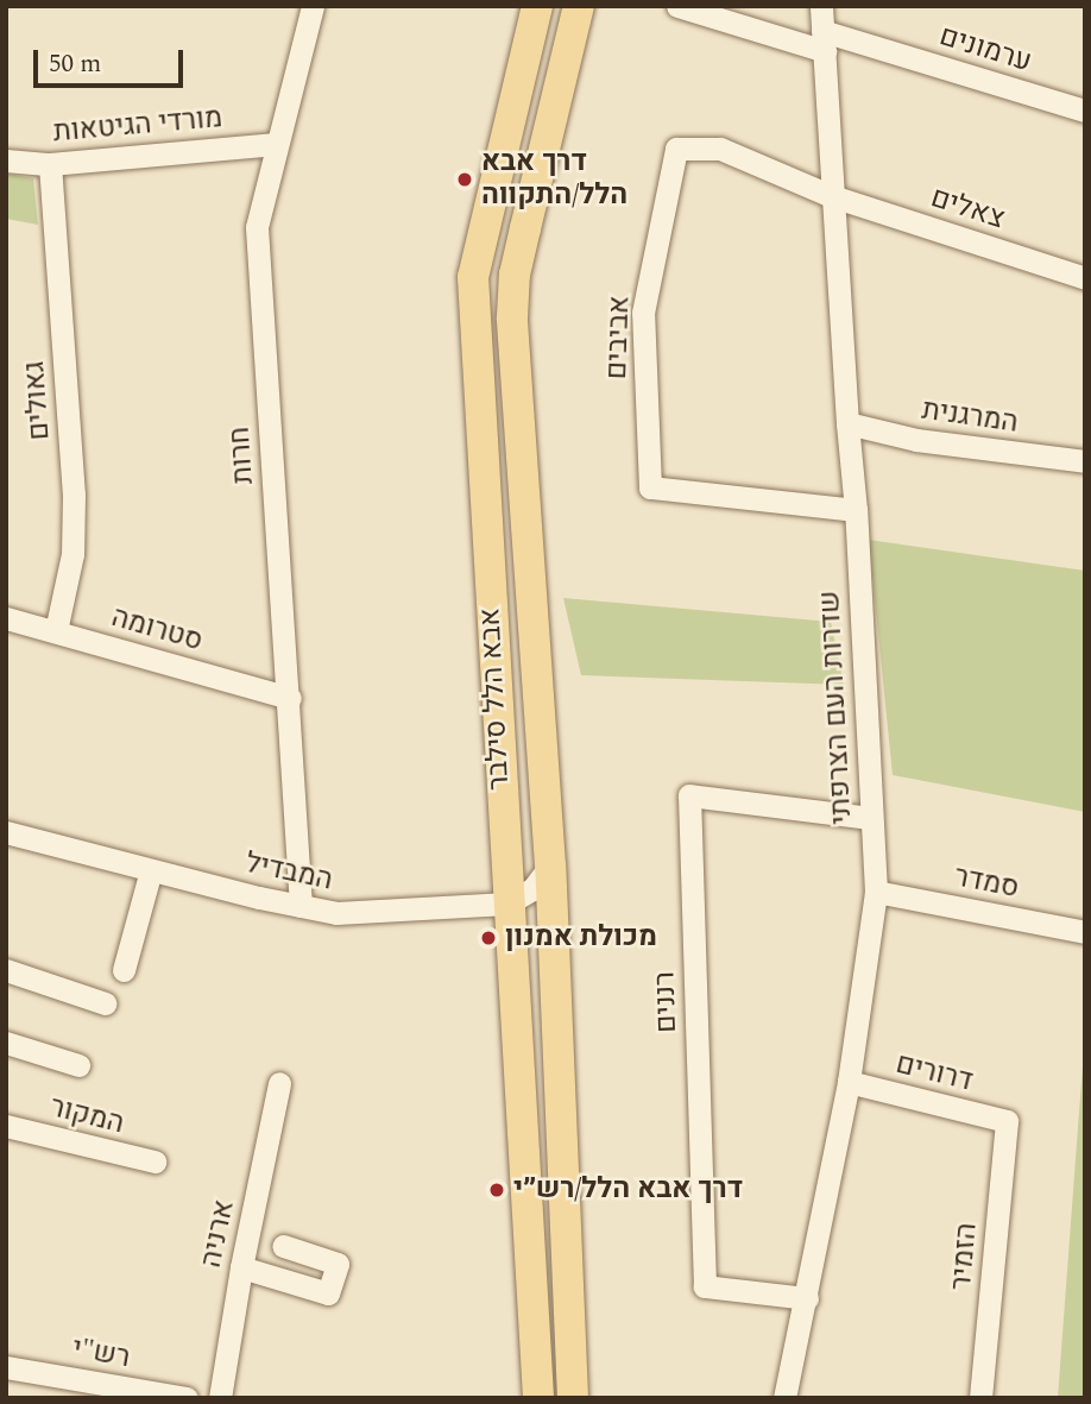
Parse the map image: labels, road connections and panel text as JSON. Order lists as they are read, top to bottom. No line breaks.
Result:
{"streets":{"main road":["אבא הלל סילבר"],"street":["ערמונים","מורדי הגיטאות","צאלים","אביבים","גאולים","המרגנית","חרות","סטרומה","שדרות העם הצרפתי","המבדיל","סמדר","רננים","דרורים","המקור","ארניה","הזמיר","רש\"י"]},"crossings":[["ערמונים","שדרות העם הצרפתי"],["מורדי הגיטאות","גאולים"],["מורדי הגיטאות","חרות"],["צאלים","אביבים"],["צאלים","שדרות העם הצרפתי"],["אביבים","שדרות העם הצרפתי"],["גאולים","סטרומה"],["המרגנית","שדרות העם הצרפתי"],["חרות","סטרומה"],["חרות","המבדיל"],["אבא הלל סילבר","המבדיל"],["שדרות העם הצרפתי","סמדר"],["שדרות העם הצרפתי","רננים"],["שדרות העם הצרפתי","דרורים"],["דרורים","הזמיר"]],"places":["דרך אבא הלל/התקווה","מכולת אמנון","דרך אבא הלל/רש״י"],"scale_bar":"50 m"}
